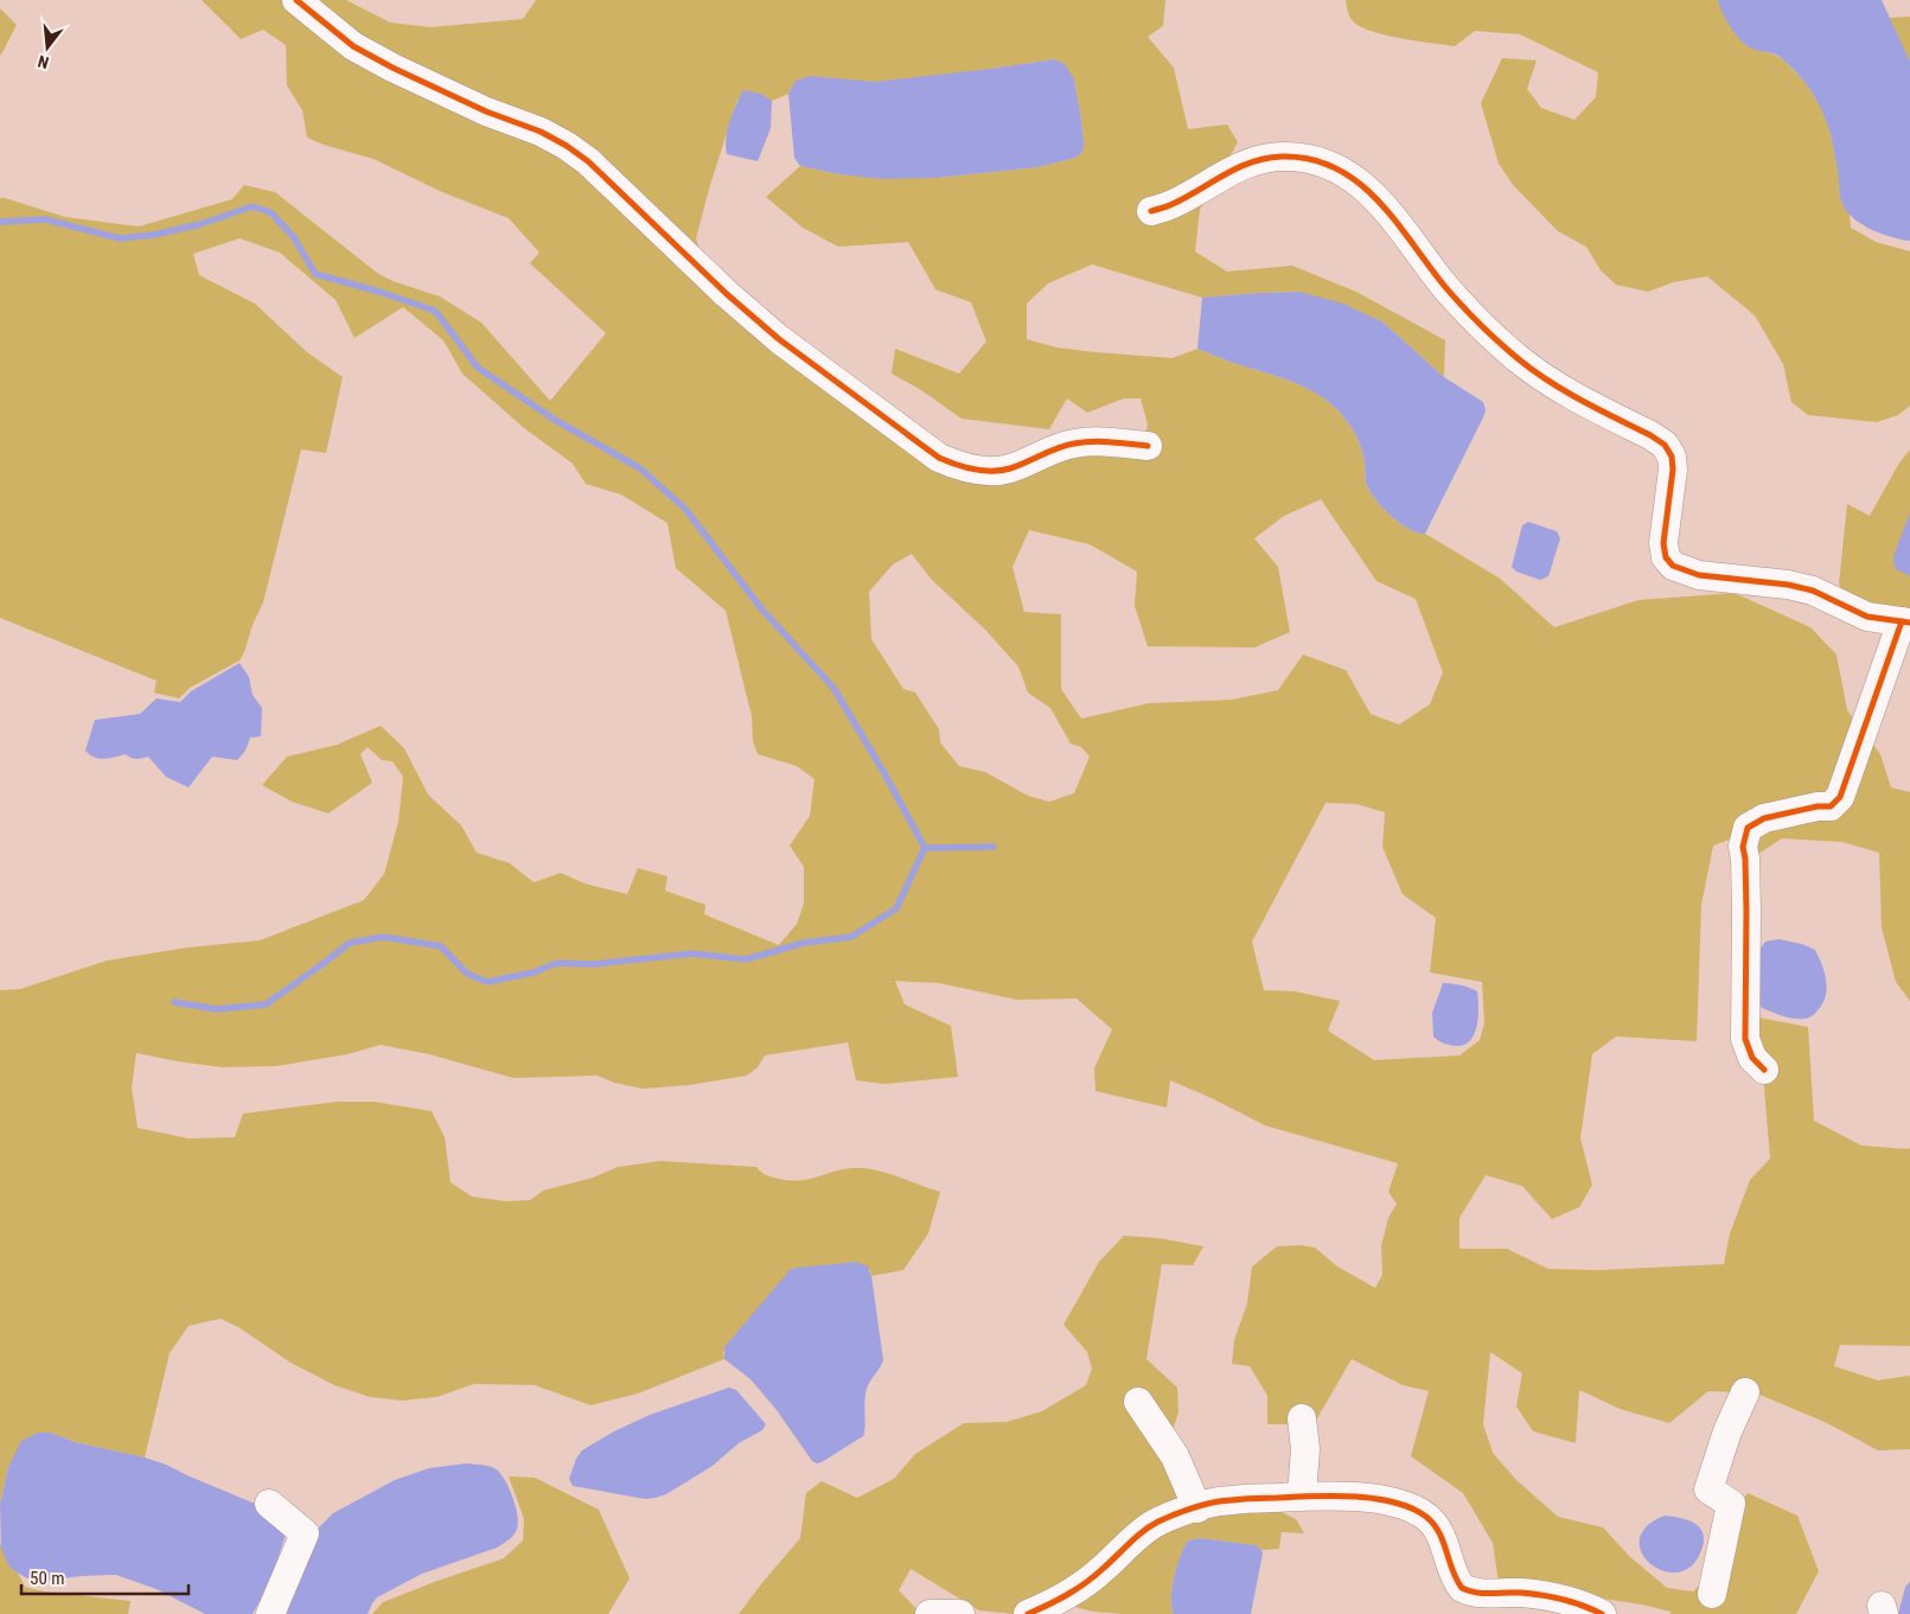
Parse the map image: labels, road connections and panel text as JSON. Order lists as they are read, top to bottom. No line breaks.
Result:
{"scale_bar":"50 m","north":"bottom"}
